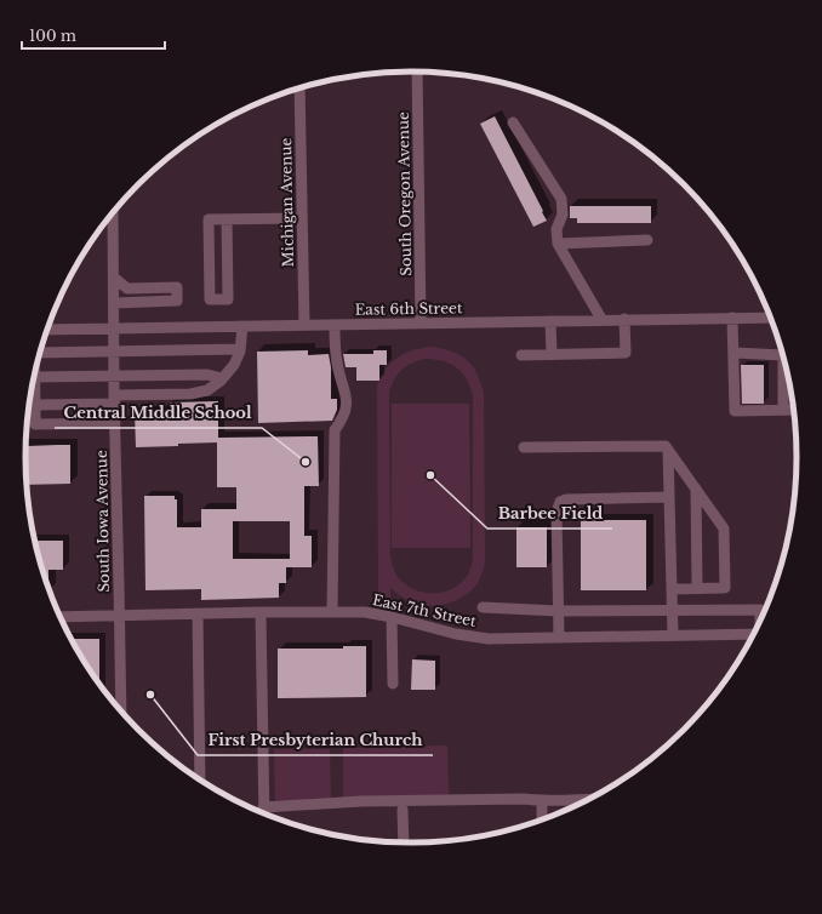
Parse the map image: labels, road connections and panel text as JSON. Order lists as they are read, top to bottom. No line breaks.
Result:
{"streets":{"street":["South Oregon Avenue","Michigan Avenue","East 6th Street","South Iowa Avenue","East 7th Street"]},"crossings":[["South Oregon Avenue","East 6th Street"],["Michigan Avenue","East 6th Street"],["East 6th Street","South Iowa Avenue"],["South Iowa Avenue","East 7th Street"]],"places":["Central Middle School","Barbee Field","First Presbyterian Church"],"scale_bar":"100 m"}
